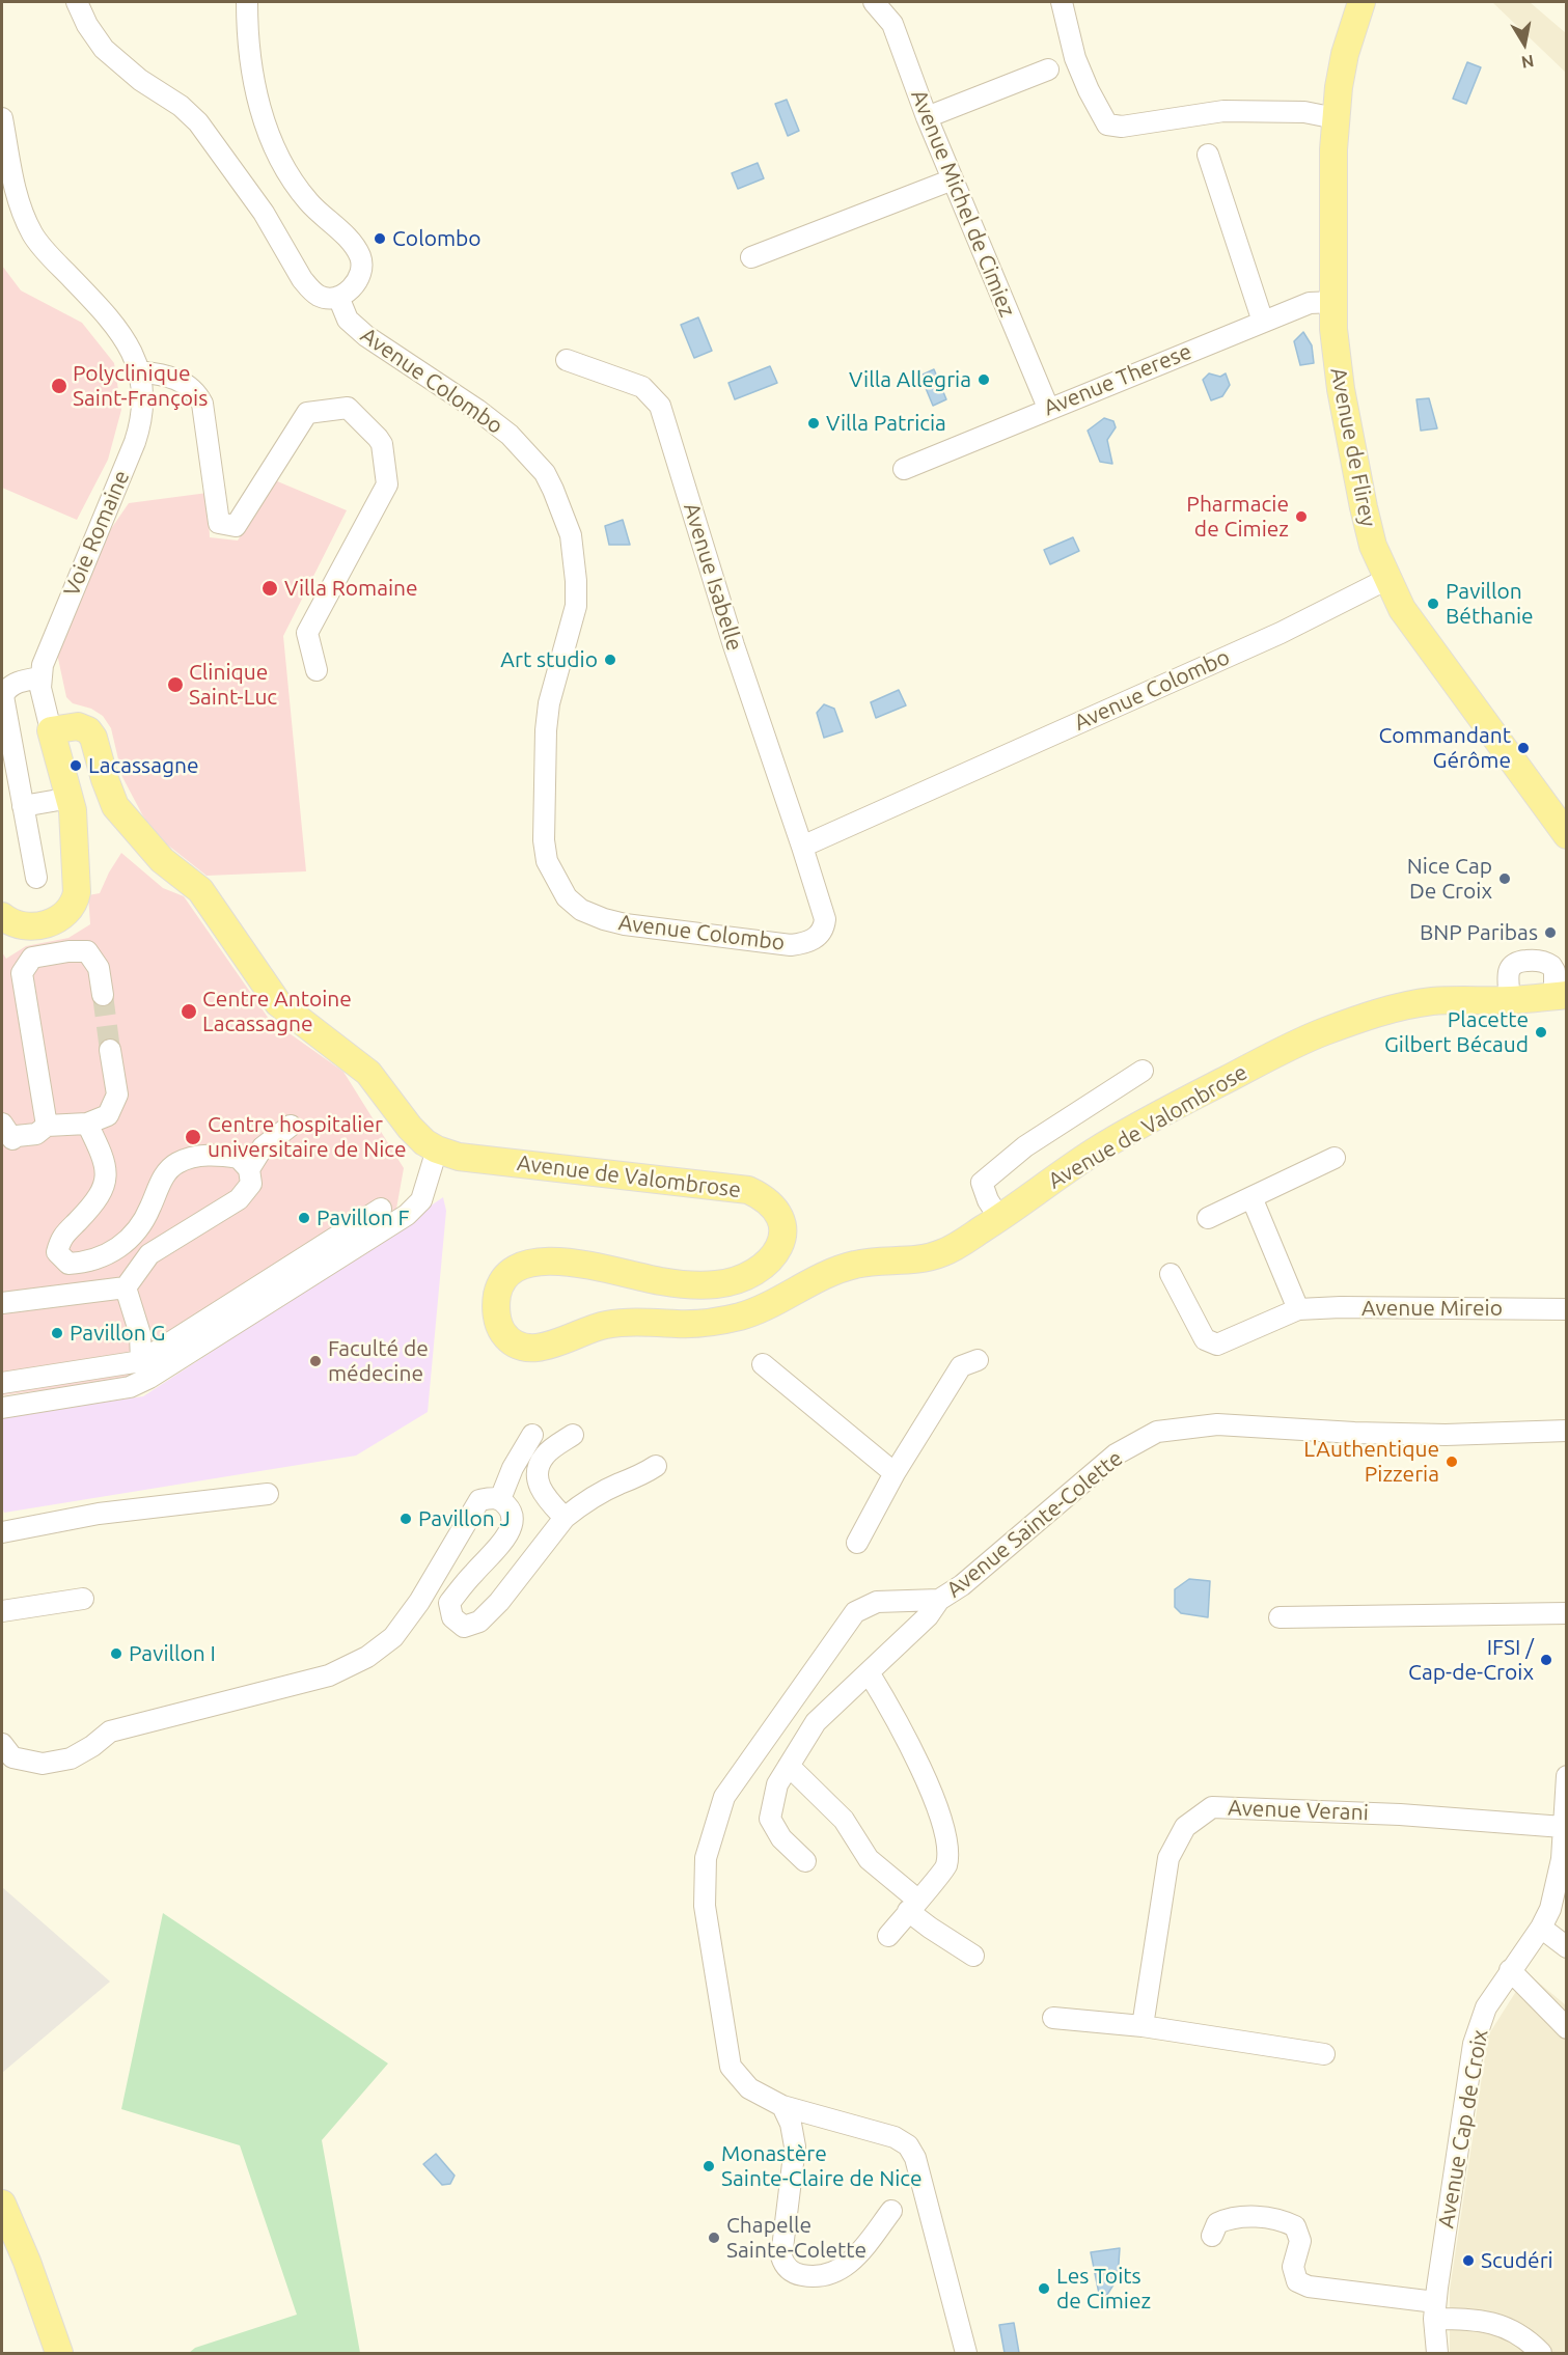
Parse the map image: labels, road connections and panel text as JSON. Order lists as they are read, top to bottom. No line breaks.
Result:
{"streets":{"main road":["Avenue de Flirey","Voie Romaine","Avenue de Valombrose"],"street":["Avenue Michel de Cimiez","Avenue Therese","Avenue Colombo","Avenue Isabelle","Avenue Mireio","Avenue Sainte-Colette","Avenue Verani","Avenue Cap de Croix"]},"crossings":[["Avenue Michel de Cimiez","Avenue Therese"],["Avenue Therese","Avenue de Flirey"],["Avenue Colombo","Avenue de Flirey"],["Avenue Colombo","Avenue Isabelle"],["Voie Romaine","Avenue de Valombrose"],["Avenue Verani","Avenue Cap de Croix"]],"places":["Colombo","Villa Allegria","Polyclinique Saint-François","Villa Patricia","Pharmacie de Cimiez","Villa Romaine","Pavillon Béthanie","Art studio","Clinique Saint-Luc","Commandant Gérôme","Lacassagne","Nice Cap De Croix","BNP Paribas","Centre Antoine Lacassagne","Placette Gilbert Bécaud","Centre hospitalier universitaire de Nice","Pavillon F","Pavillon G","Faculté de médecine","L'Authentique Pizzeria","Pavillon J","Pavillon I","IFSI / Cap-de-Croix","Monastère Sainte-Claire de Nice","Chapelle Sainte-Colette","Scudéri","Les Toits de Cimiez"],"north":"bottom"}
